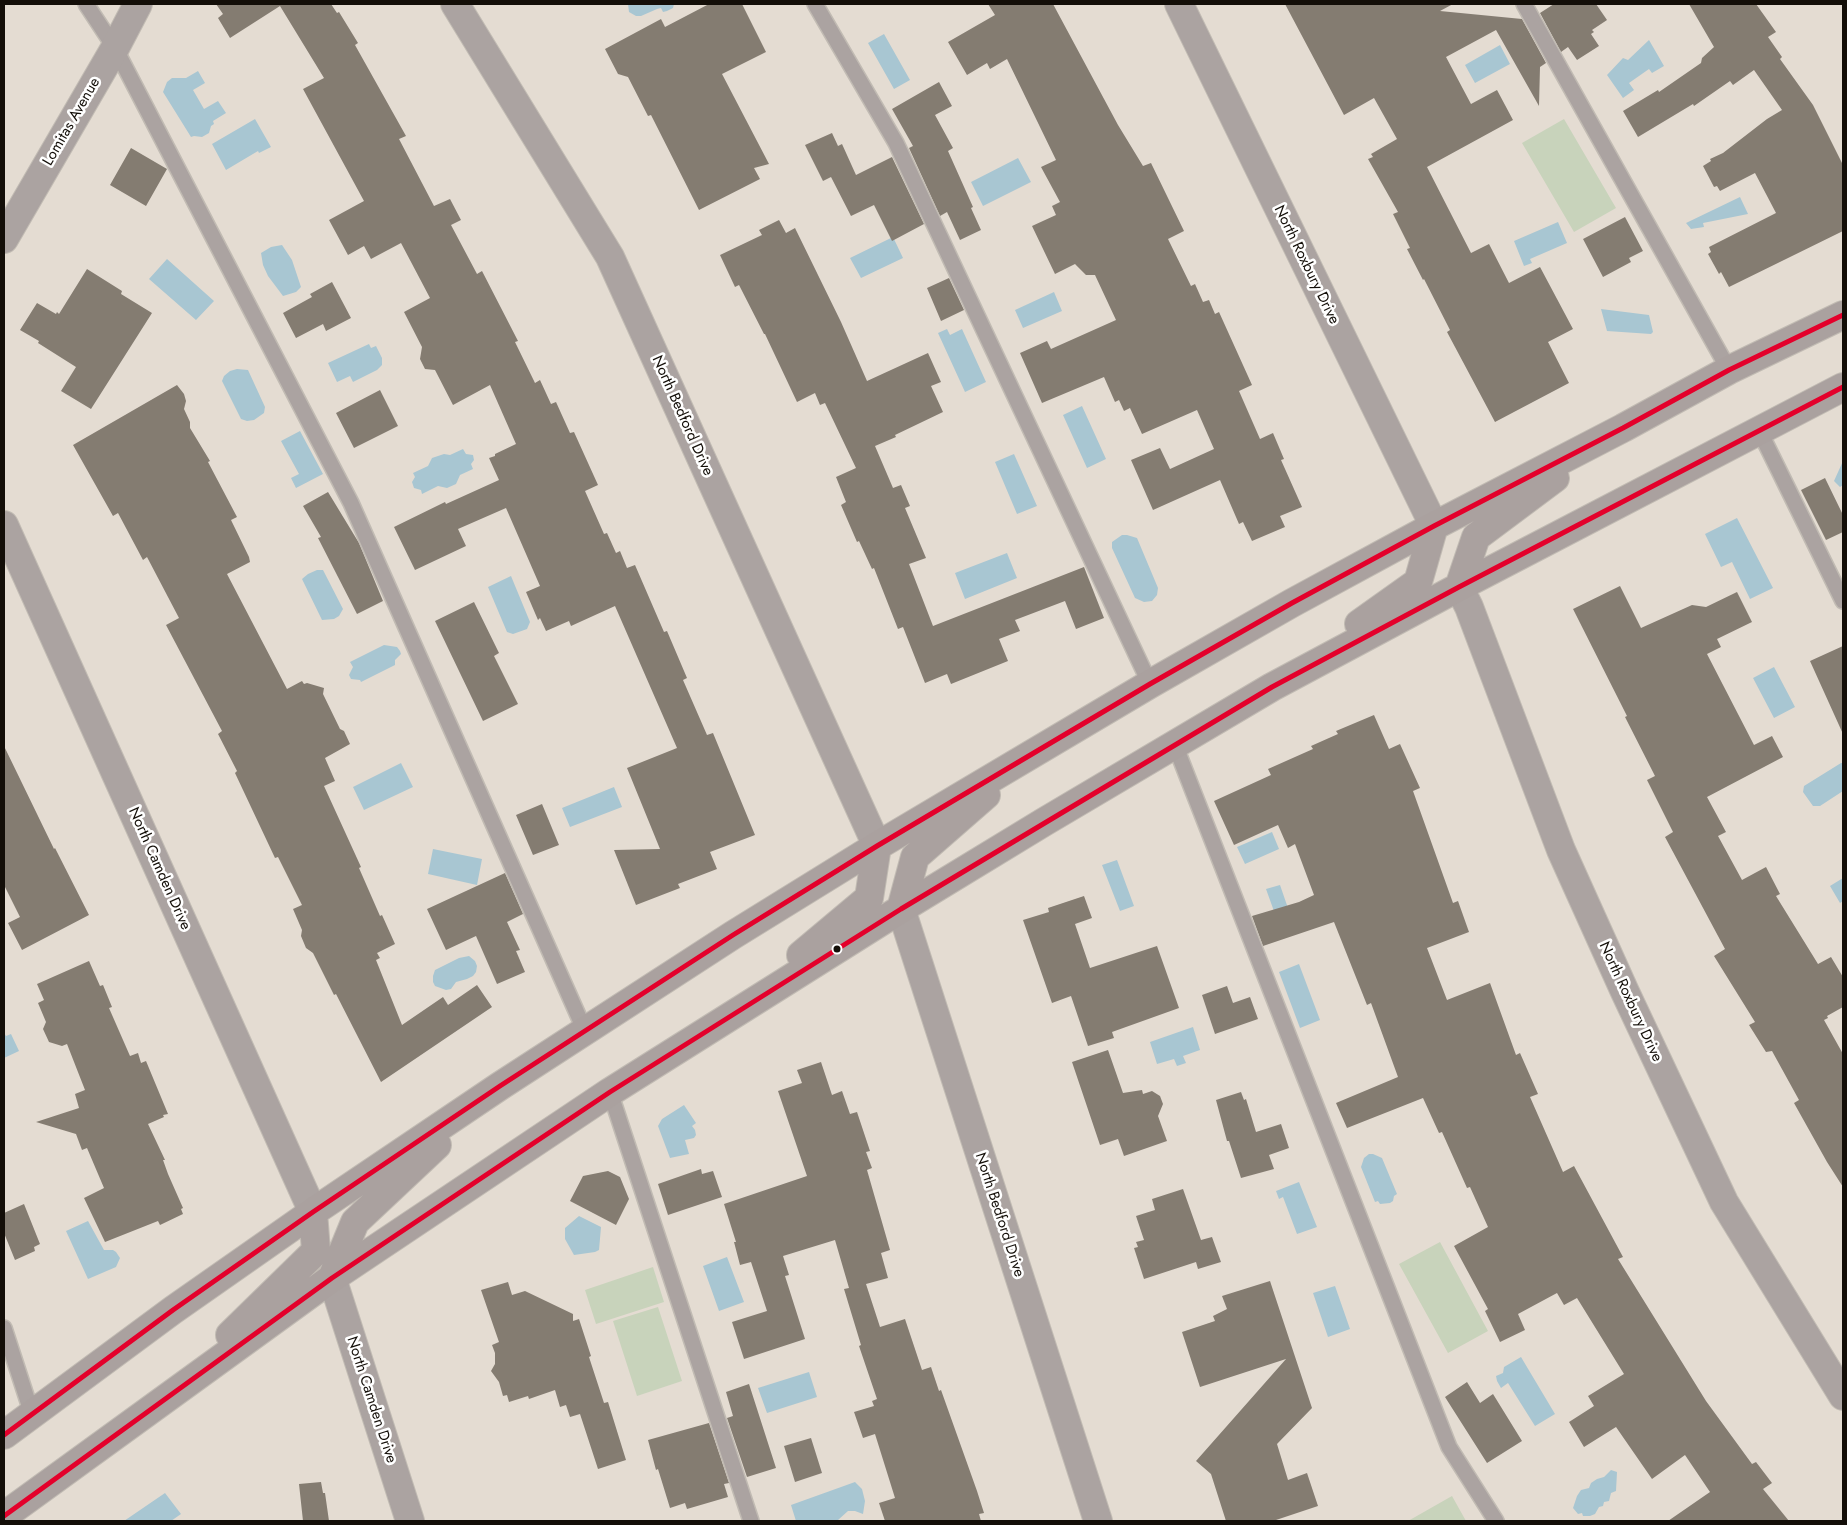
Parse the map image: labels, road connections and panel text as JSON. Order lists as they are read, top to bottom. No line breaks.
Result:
{"streets":{"street":["Lomitas Avenue","North Roxbury Drive","North Bedford Drive","North Camden Drive"]}}
